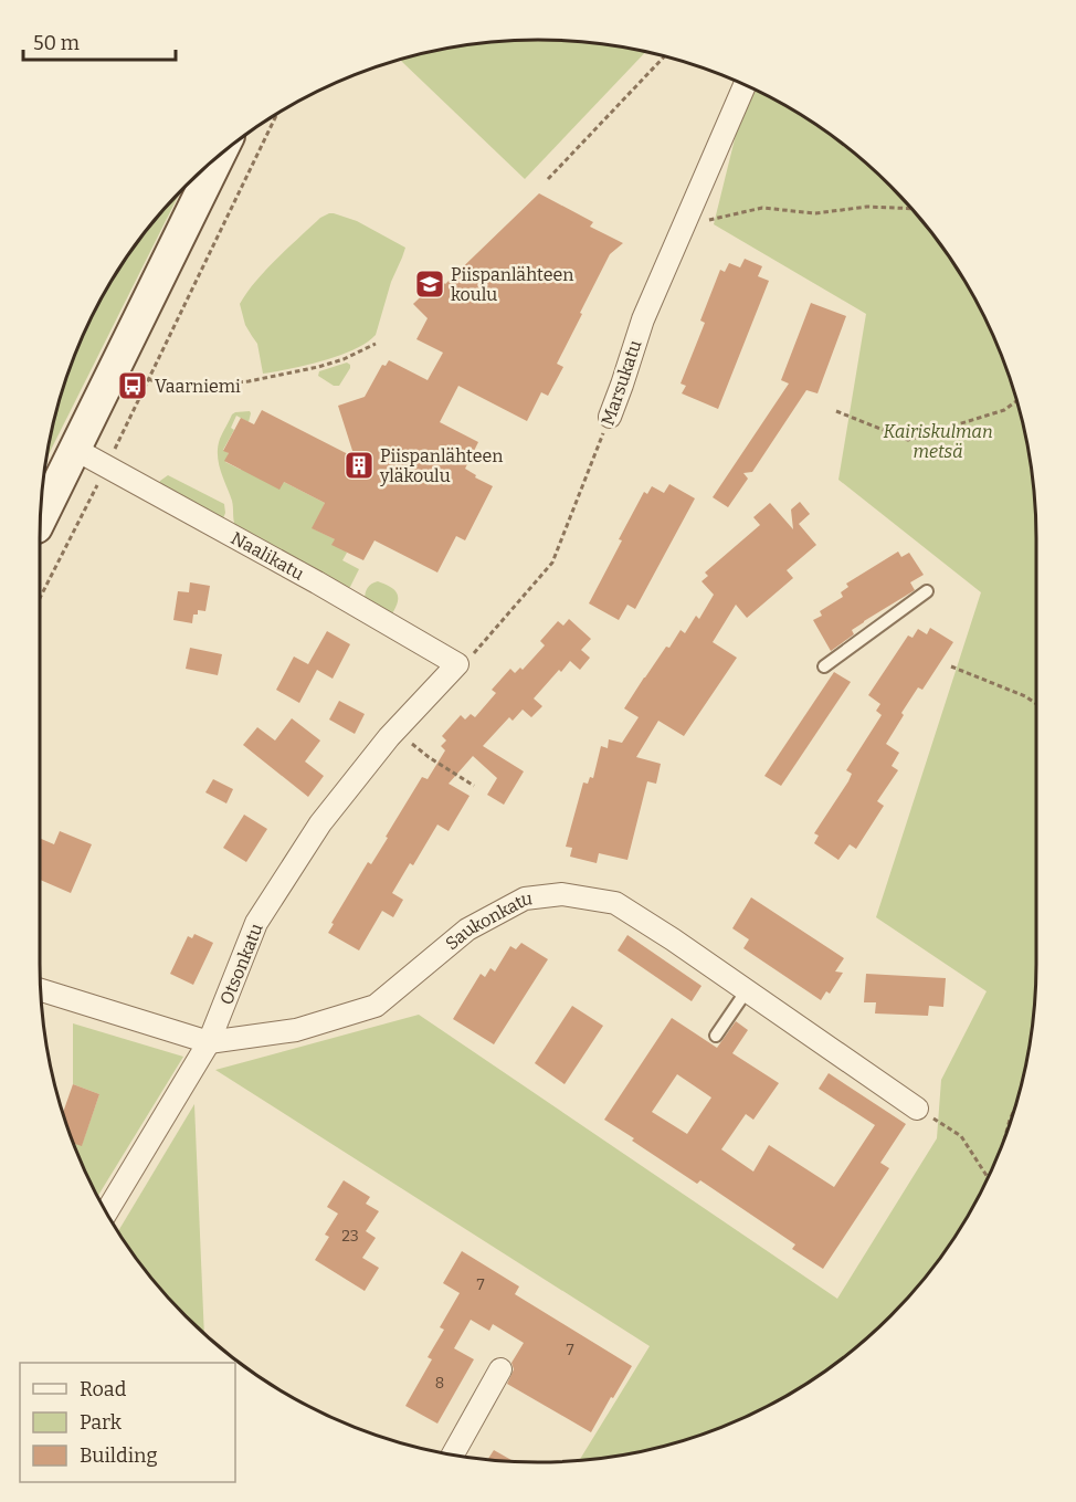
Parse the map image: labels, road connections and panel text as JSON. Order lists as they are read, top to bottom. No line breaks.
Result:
{"streets":{"street":["Marsukatu","Naalikatu","Saukonkatu","Otsonkatu"]},"crossings":[["Marsukatu","Naalikatu"],["Marsukatu","Otsonkatu"],["Naalikatu","Otsonkatu"],["Saukonkatu","Otsonkatu"]],"parks":["Kairiskulman metsä"],"places":{"school or university":["Piispanlähteen koulu"],"bus stop":["Vaarniemi"],"building":["Piispanlähteen yläkoulu"]},"house_numbers":["23","7","7","8"],"legend":["Road","Park","Building"],"scale_bar":"50 m"}
